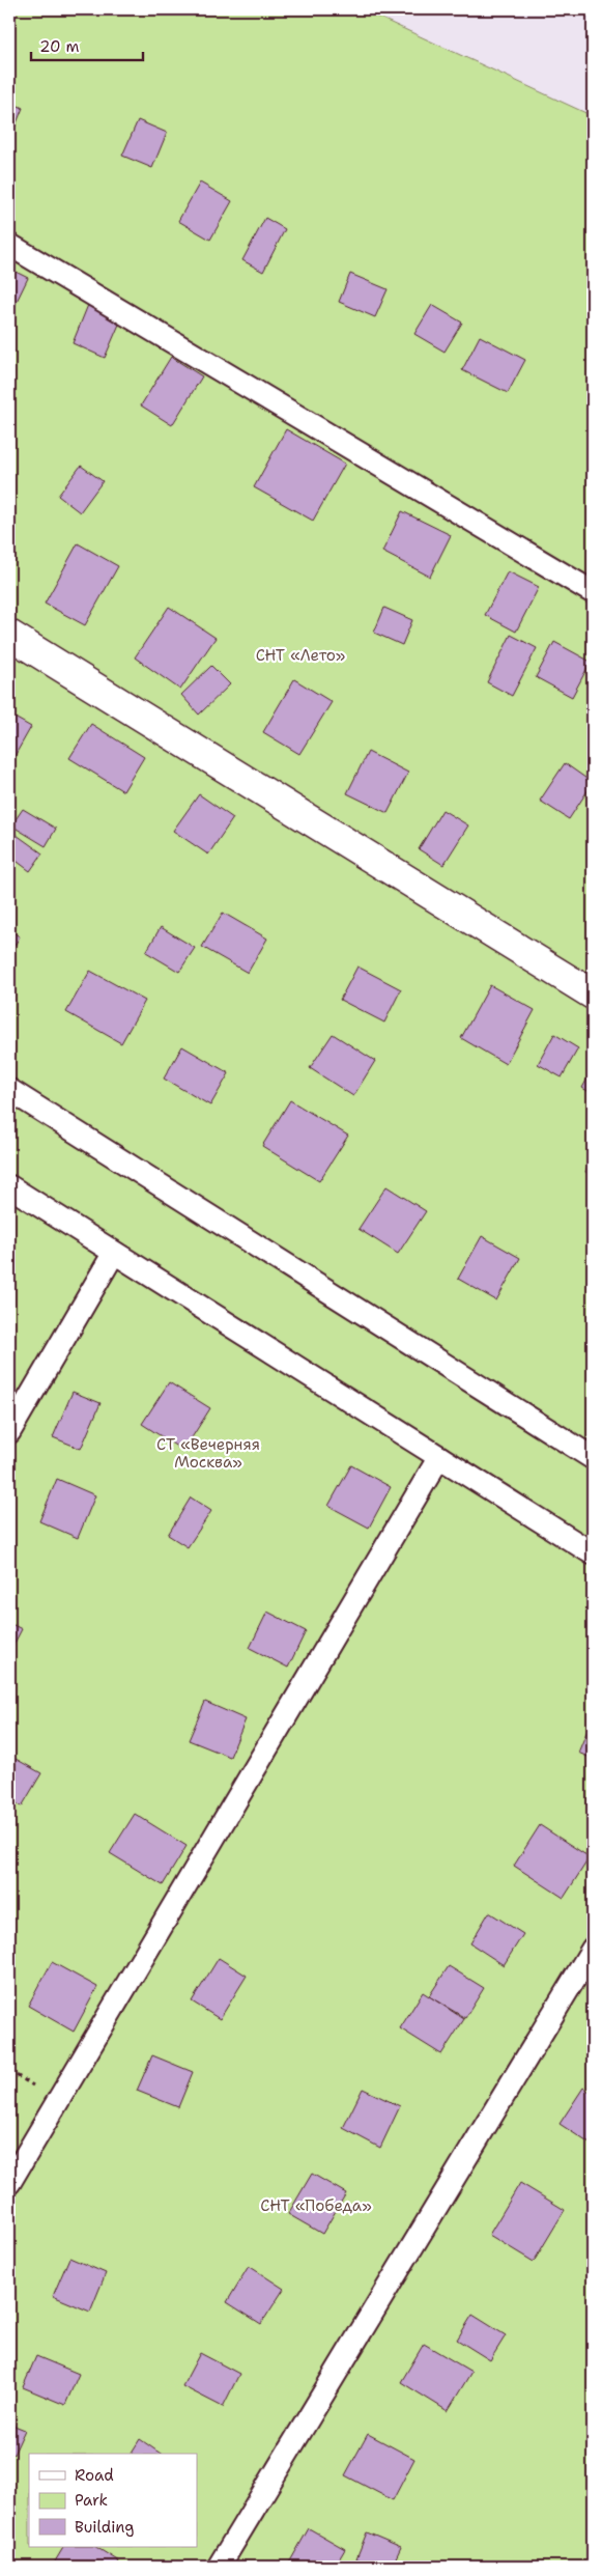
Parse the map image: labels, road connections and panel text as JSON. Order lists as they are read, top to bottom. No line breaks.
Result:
{"parks":["СНТ «Лето»","СТ «Вечерняя Москва»","СНТ «Победа»"],"legend":["Road","Park","Building"],"scale_bar":"20 m"}
